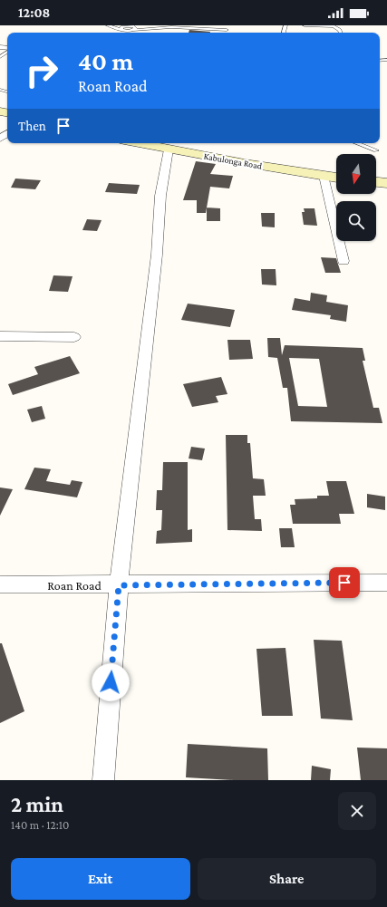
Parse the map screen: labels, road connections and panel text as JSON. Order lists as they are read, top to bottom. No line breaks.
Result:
{"streets":{"main road":["Kabulonga Road"],"street":["Roan Road"]},"north":"bottom","page":{"status":"12:08","turn":["40 m","Roan Road"],"then":"Then","heading":["2 min","140 m · 12:10"],"buttons":["Exit","Share"]}}
